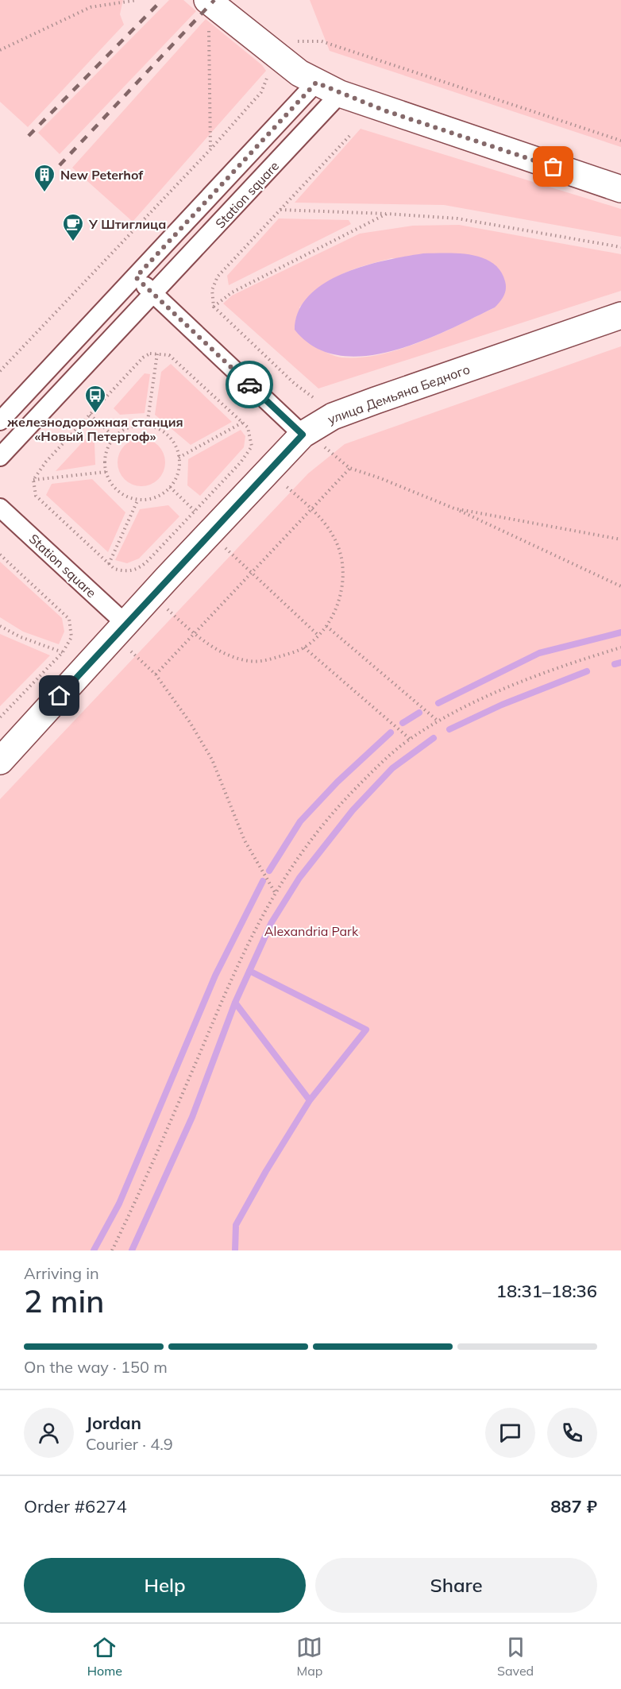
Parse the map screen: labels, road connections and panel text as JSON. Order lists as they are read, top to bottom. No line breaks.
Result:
{"streets":{"street":["Station square","улица Демьяна Бедного"]},"crossings":[["Station square","улица Демьяна Бедного"]],"parks":["Alexandria Park"],"places":{"building":["New Peterhof"],"cafe":["У Штиглица"],"bus stop":["железнодорожная станция «Новый Петергоф»"]},"page":{"heading":["2 min","Arriving in","18:31–18:36"],"panel":["Jordan","Courier · 4.9","Order #6274","887 ₽"],"bar":"On the way · 150 m","buttons":["Help","Share"],"tabs":["Home","Map","Saved"]}}
